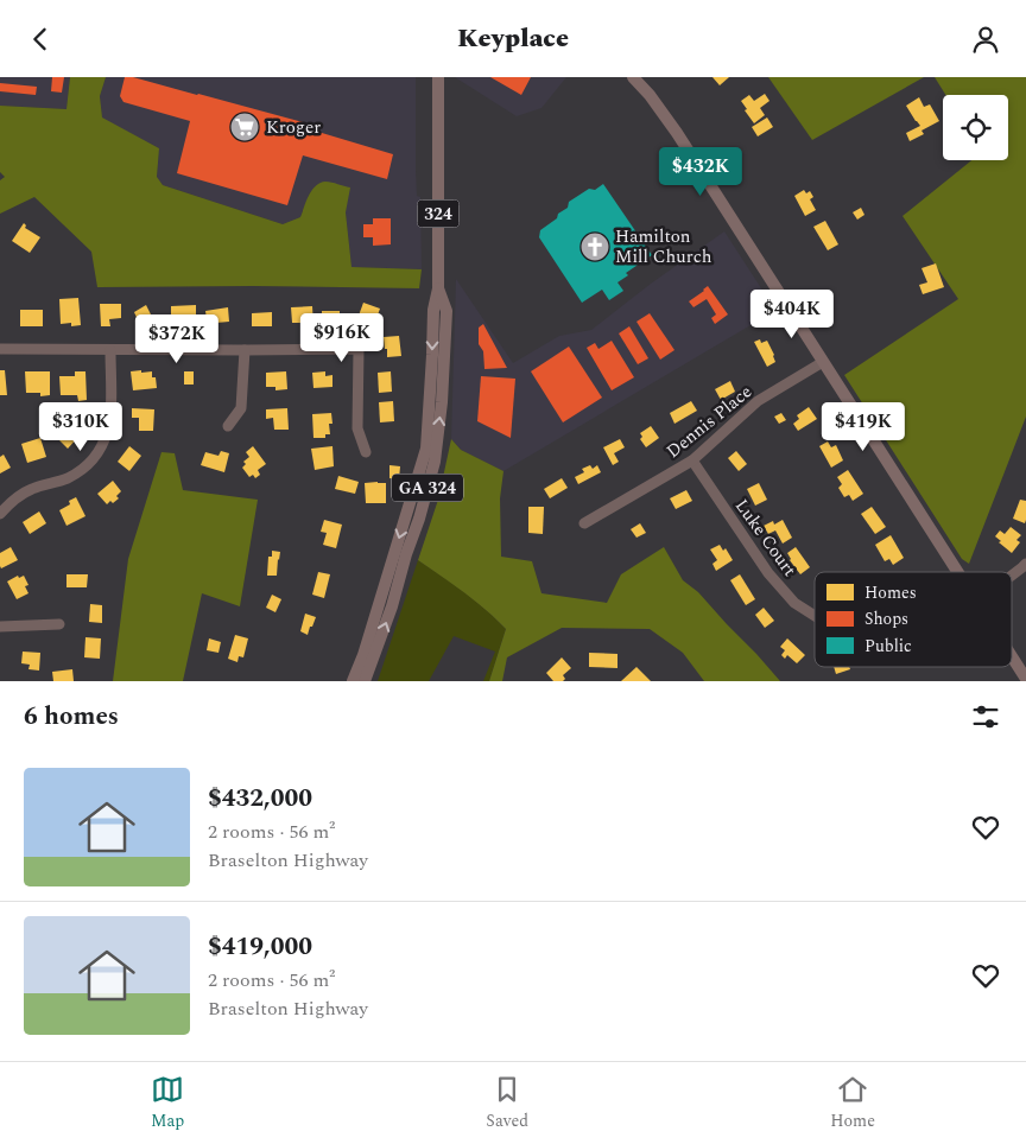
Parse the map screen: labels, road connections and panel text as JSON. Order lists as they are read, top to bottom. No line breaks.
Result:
{"streets":{"main road":["324","GA 324"],"street":["Dennis Place","Luke Court"]},"crossings":[["324","GA 324"],["Dennis Place","Luke Court"]],"places":{"supermarket":["Kroger"],"church":["Hamilton Mill Church"]},"legend":["Homes","Shops","Public"],"page":{"header":"Keyplace","price":["$432K","$404K","$916K","$372K","$310K","$419K"],"heading":"6 homes","list":[{"name":"$432,000","note":"2 rooms · 56 m² · Braselton Highway"},{"name":"$419,000","note":"2 rooms · 56 m² · Braselton Highway"}],"tabs":["Map","Saved","Home"]}}
